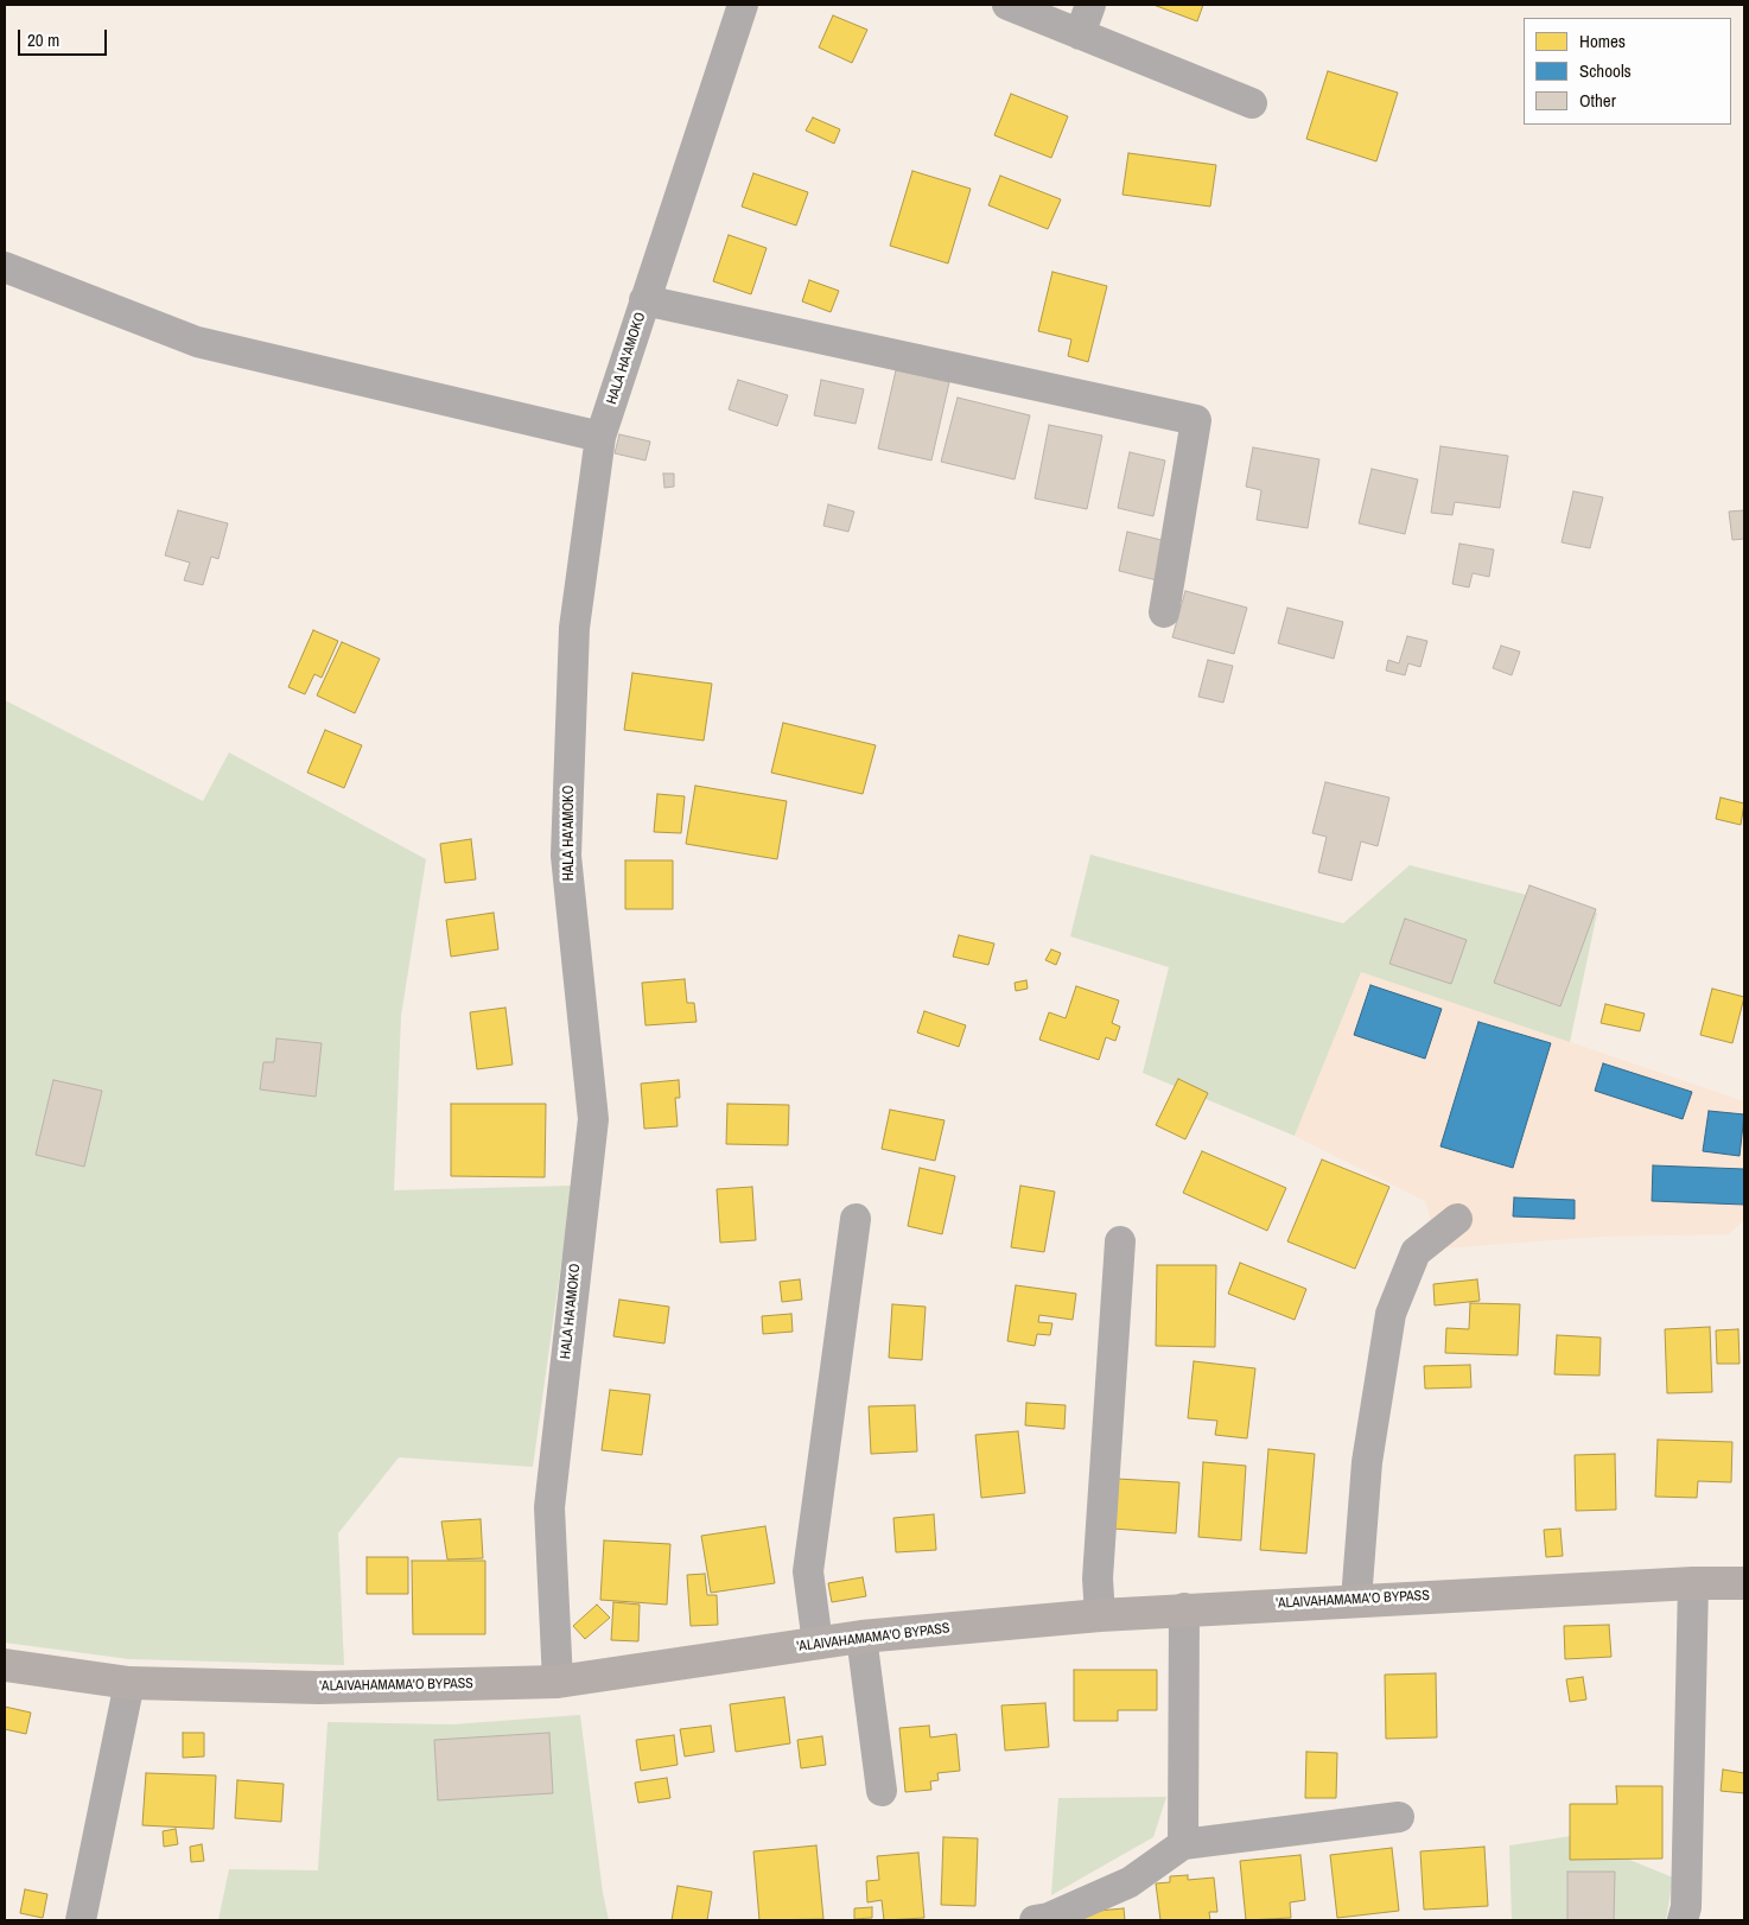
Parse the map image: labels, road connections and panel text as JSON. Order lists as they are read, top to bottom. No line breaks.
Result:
{"streets":{"main road":["'ALAIVAHAMAMA'O BYPASS"],"street":["HALA HA'AMOKO"]},"crossings":[["HALA HA'AMOKO","'ALAIVAHAMAMA'O BYPASS"]],"legend":["Homes","Schools","Other"],"scale_bar":"20 m"}
